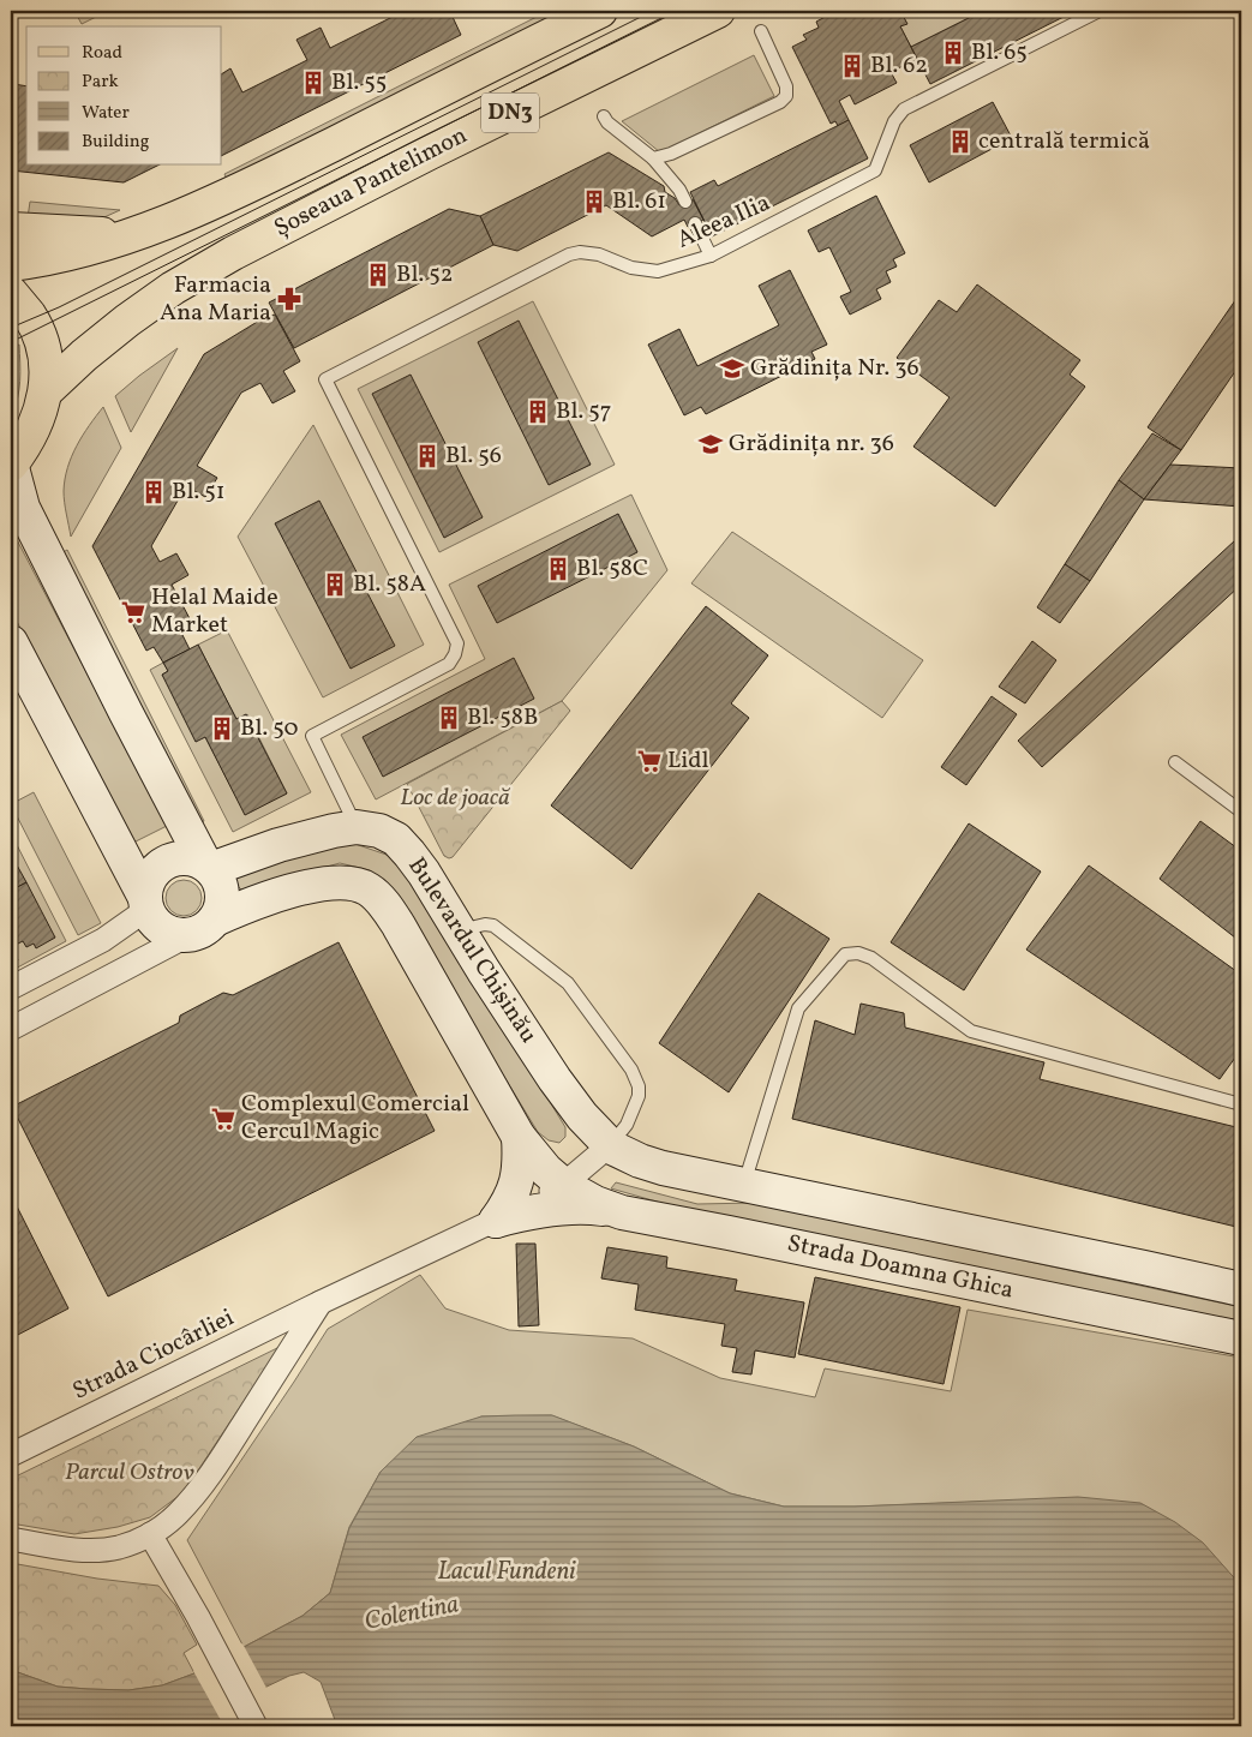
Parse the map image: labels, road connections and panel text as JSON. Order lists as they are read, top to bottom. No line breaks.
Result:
{"streets":{"main road":["DN3","Șoseaua Pantelimon","Bulevardul Chișinău","Strada Doamna Ghica"],"street":["Strada Ciocârliei"],"lane":["Aleea Ilia"]},"crossings":[["Aleea Ilia","Bulevardul Chișinău"],["Bulevardul Chișinău","Strada Doamna Ghica"],["Bulevardul Chișinău","Strada Ciocârliei"],["Strada Doamna Ghica","Strada Ciocârliei"]],"water":["Lacul Fundeni","Colentina"],"parks":["Loc de joacă","Parcul Ostrov"],"places":{"building":["Bl. 65","Bl. 62","Bl. 55","centrală termică","Bl. 61","Bl. 52","Bl. 57","Bl. 56","Bl. 51","Bl. 58C","Bl. 58A","Bl. 58B","Bl. 50"],"pharmacy":["Farmacia Ana Maria"],"school or university":["Grădinița Nr. 36","Grădinița nr. 36"],"supermarket":["Helal Maide Market","Lidl","Complexul Comercial Cercul Magic"]},"legend":["Road","Park","Water","Building"]}
